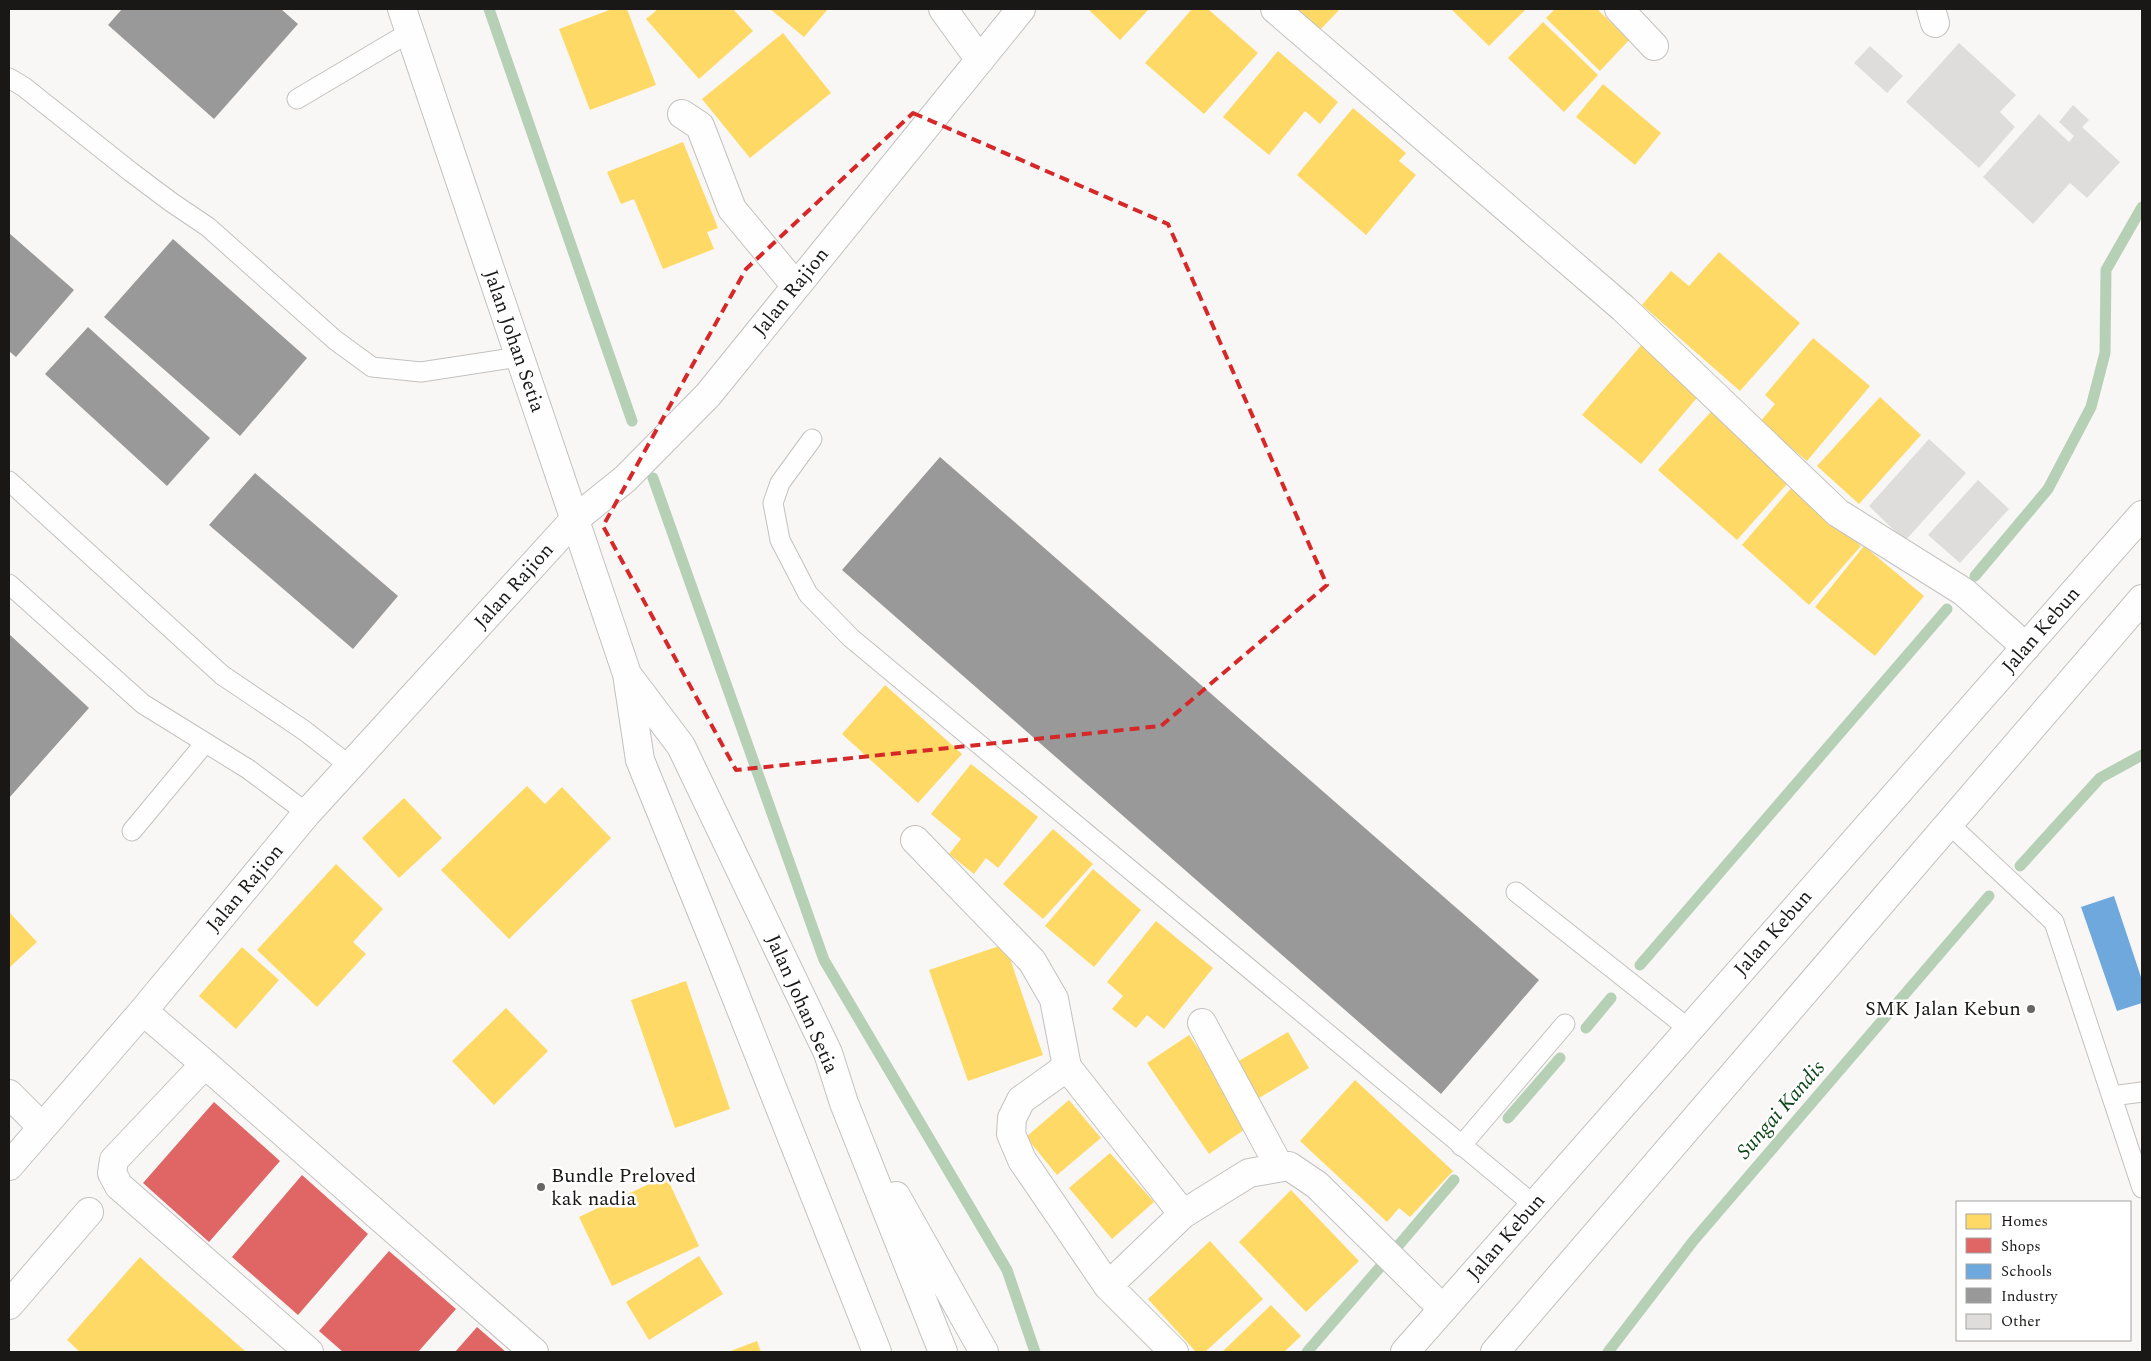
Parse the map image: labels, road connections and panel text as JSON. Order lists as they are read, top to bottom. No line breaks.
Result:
{"streets":{"street":["Jalan Rajion","Jalan Johan Setia","Jalan Kebun"]},"crossings":[["Jalan Rajion","Jalan Johan Setia"]],"water":["Sungai Kandis"],"places":["SMK Jalan Kebun","Bundle Preloved kak nadia"],"legend":["Homes","Shops","Schools","Industry","Other"]}
